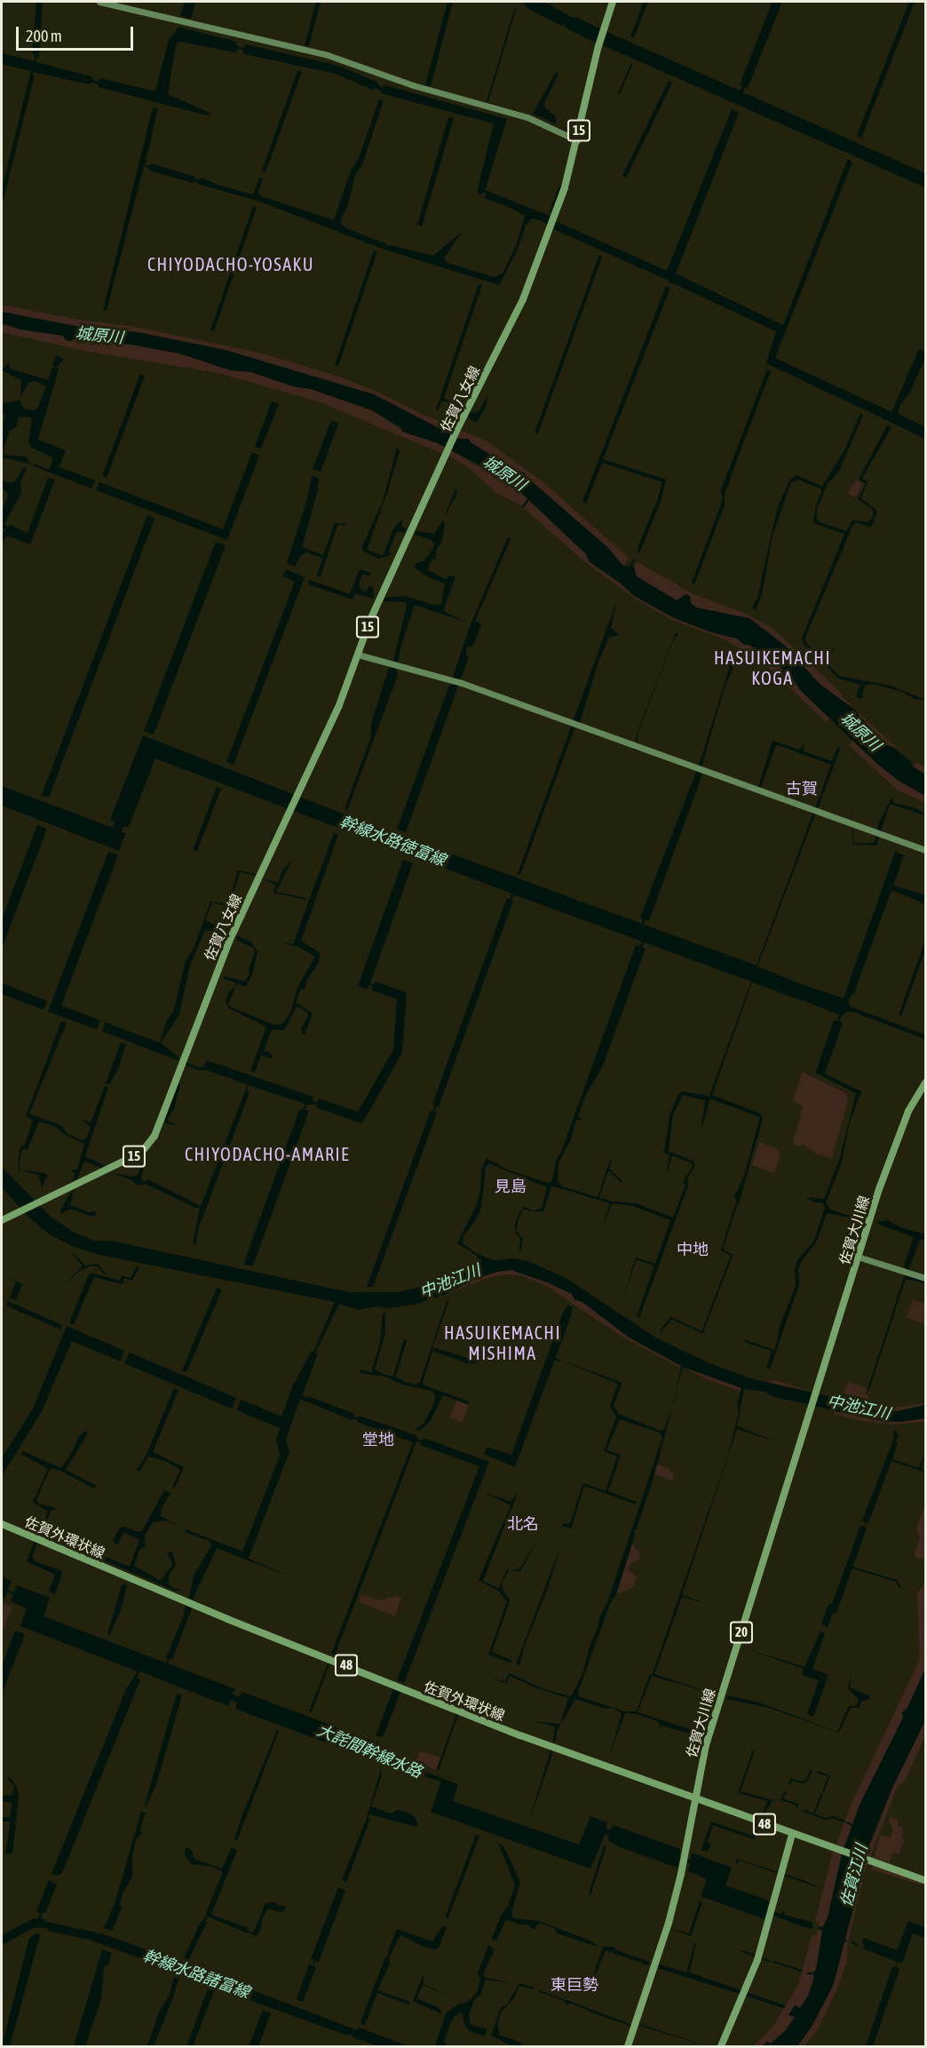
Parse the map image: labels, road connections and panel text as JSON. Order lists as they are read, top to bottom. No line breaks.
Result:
{"streets":{"main road":["15","佐賀八女線","佐賀大川線","佐賀外環状線","20","48"]},"crossings":[["佐賀大川線","佐賀外環状線"]],"districts":["CHIYODACHO-YOSAKU","HASUIKEMACHI KOGA","古賀","CHIYODACHO-AMARIE","見島","中地","HASUIKEMACHI MISHIMA","堂地","北名","東巨勢"],"water":["城原川","幹線水路徳富線","中池江川","大詫間幹線水路","佐賀江川","幹線水路諸富線"],"scale_bar":"200 m"}
